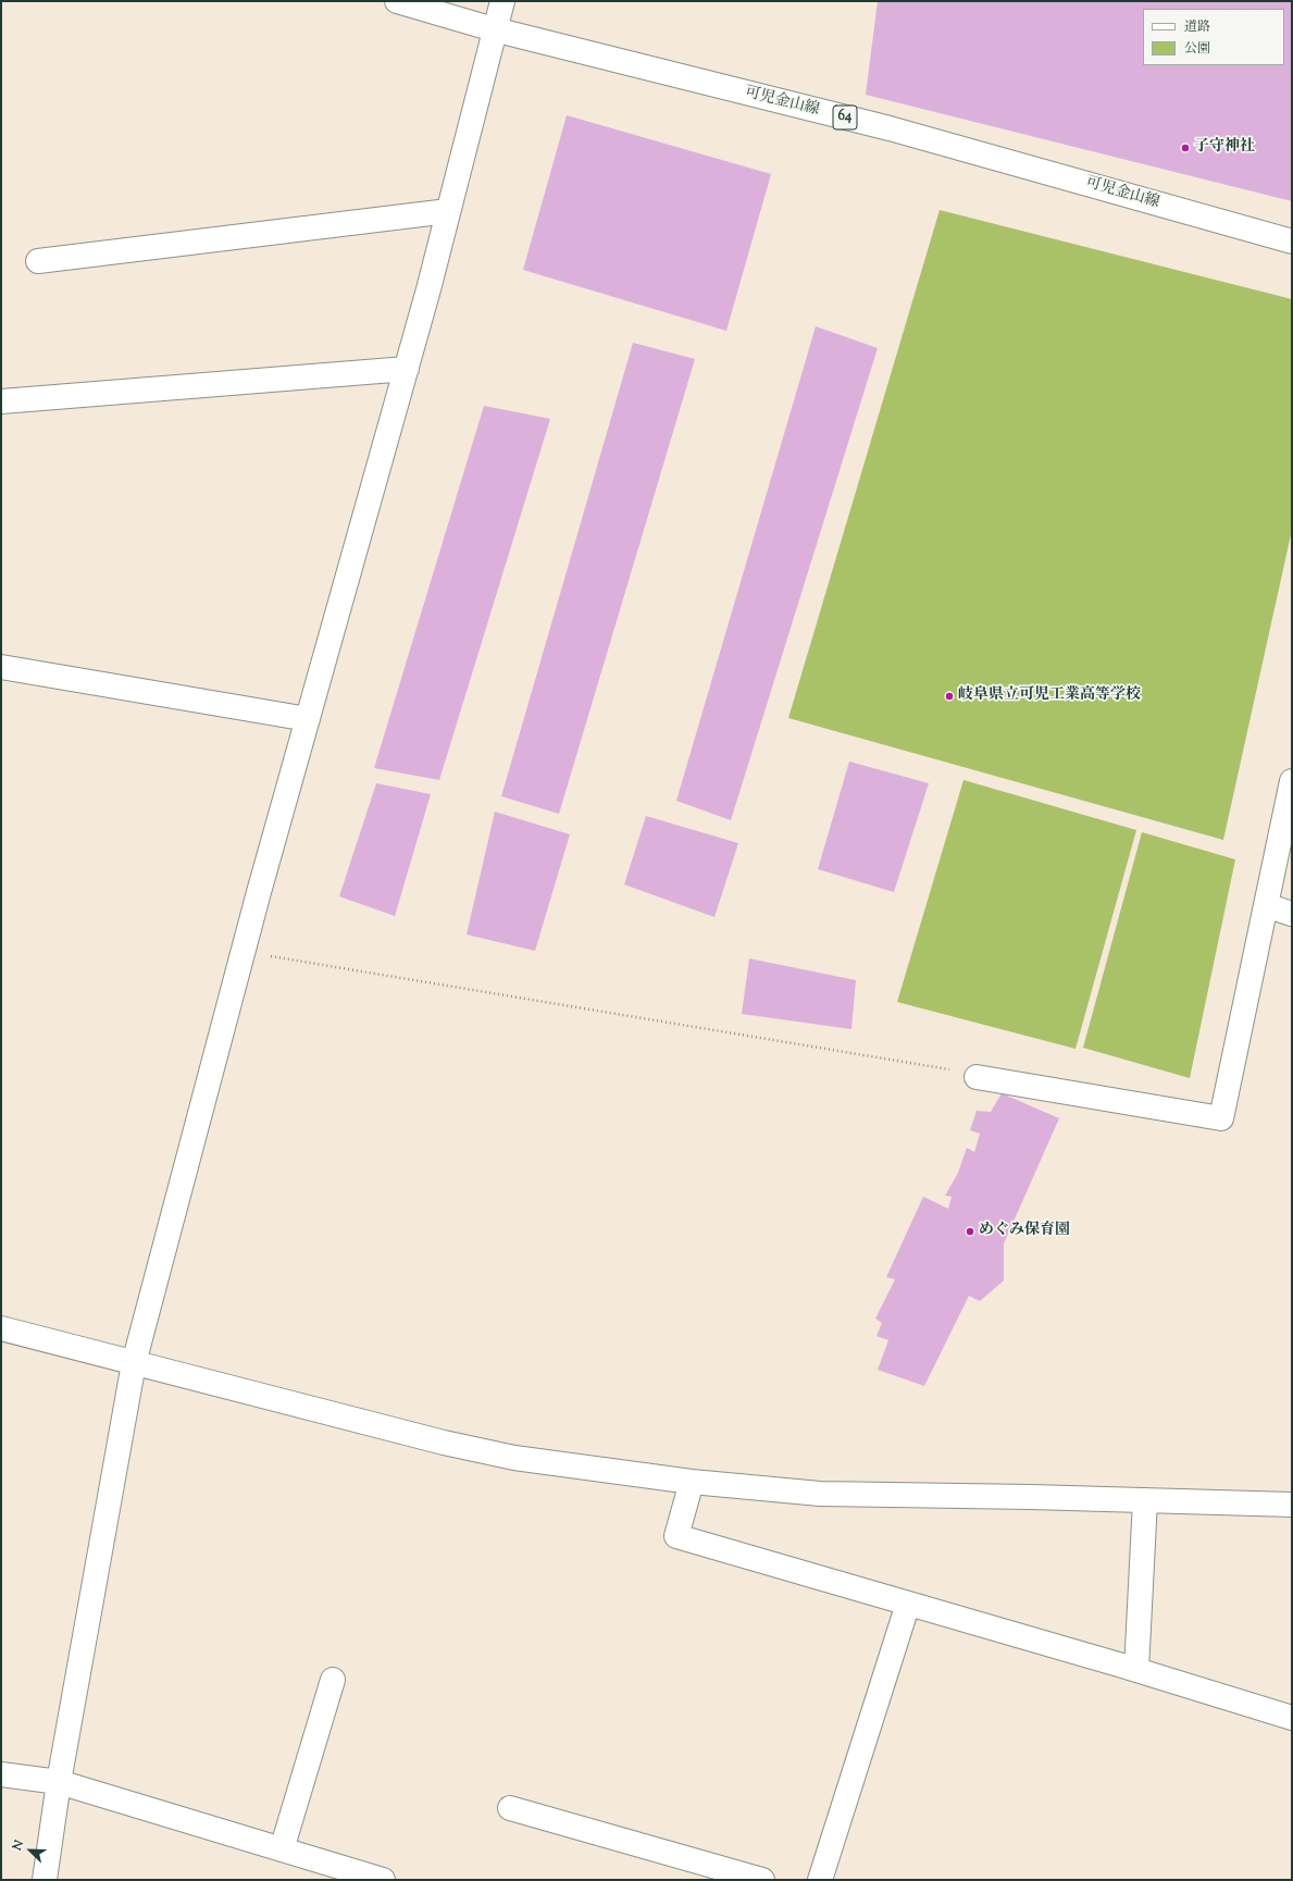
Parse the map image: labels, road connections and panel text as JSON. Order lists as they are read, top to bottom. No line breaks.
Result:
{"streets":{"street":["可児金山線","64"]},"places":["子守神社","岐阜県立可児工業高等学校","めぐみ保育園"],"legend":["道路","公園"],"north":"top left"}
